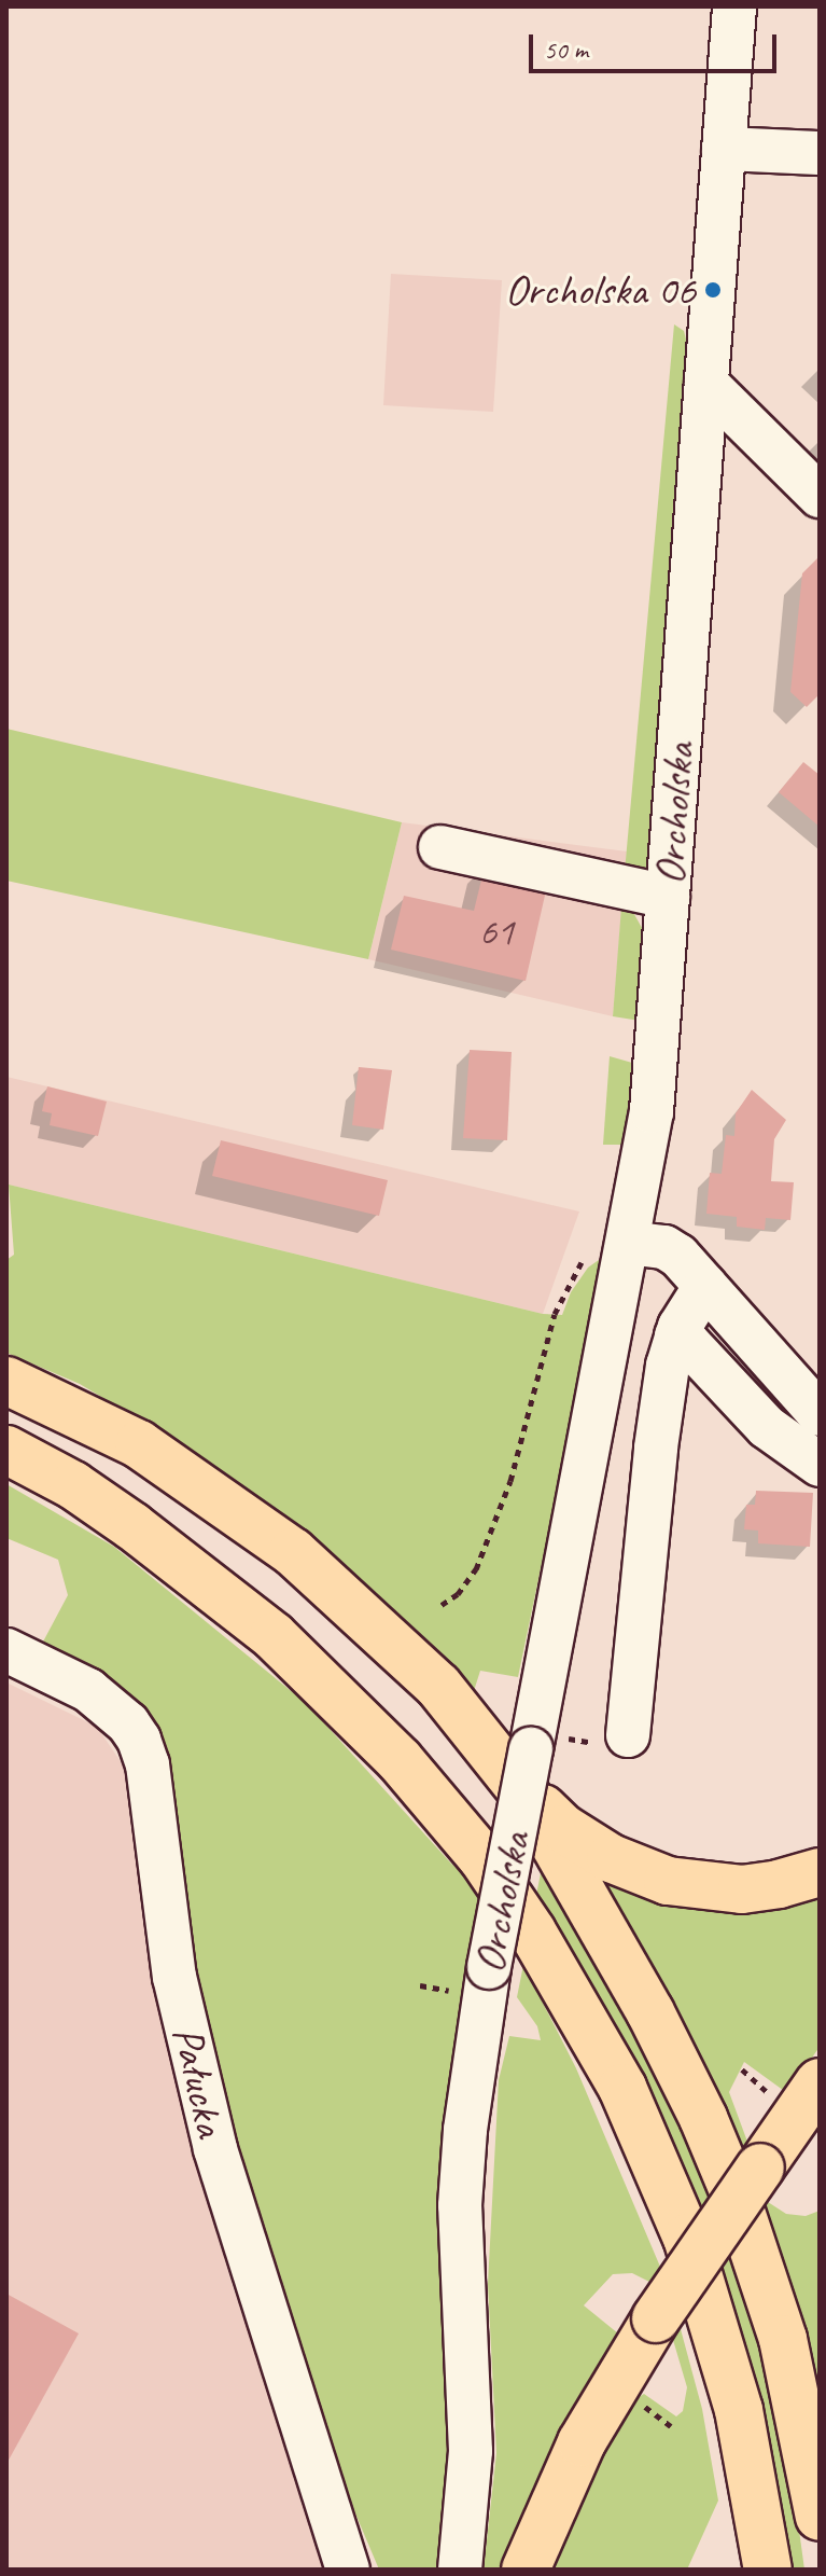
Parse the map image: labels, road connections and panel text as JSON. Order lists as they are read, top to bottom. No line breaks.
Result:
{"streets":{"street":["Orcholska","Pałucka"]},"places":["Orcholska 06"],"house_numbers":["61"],"scale_bar":"50 m"}
